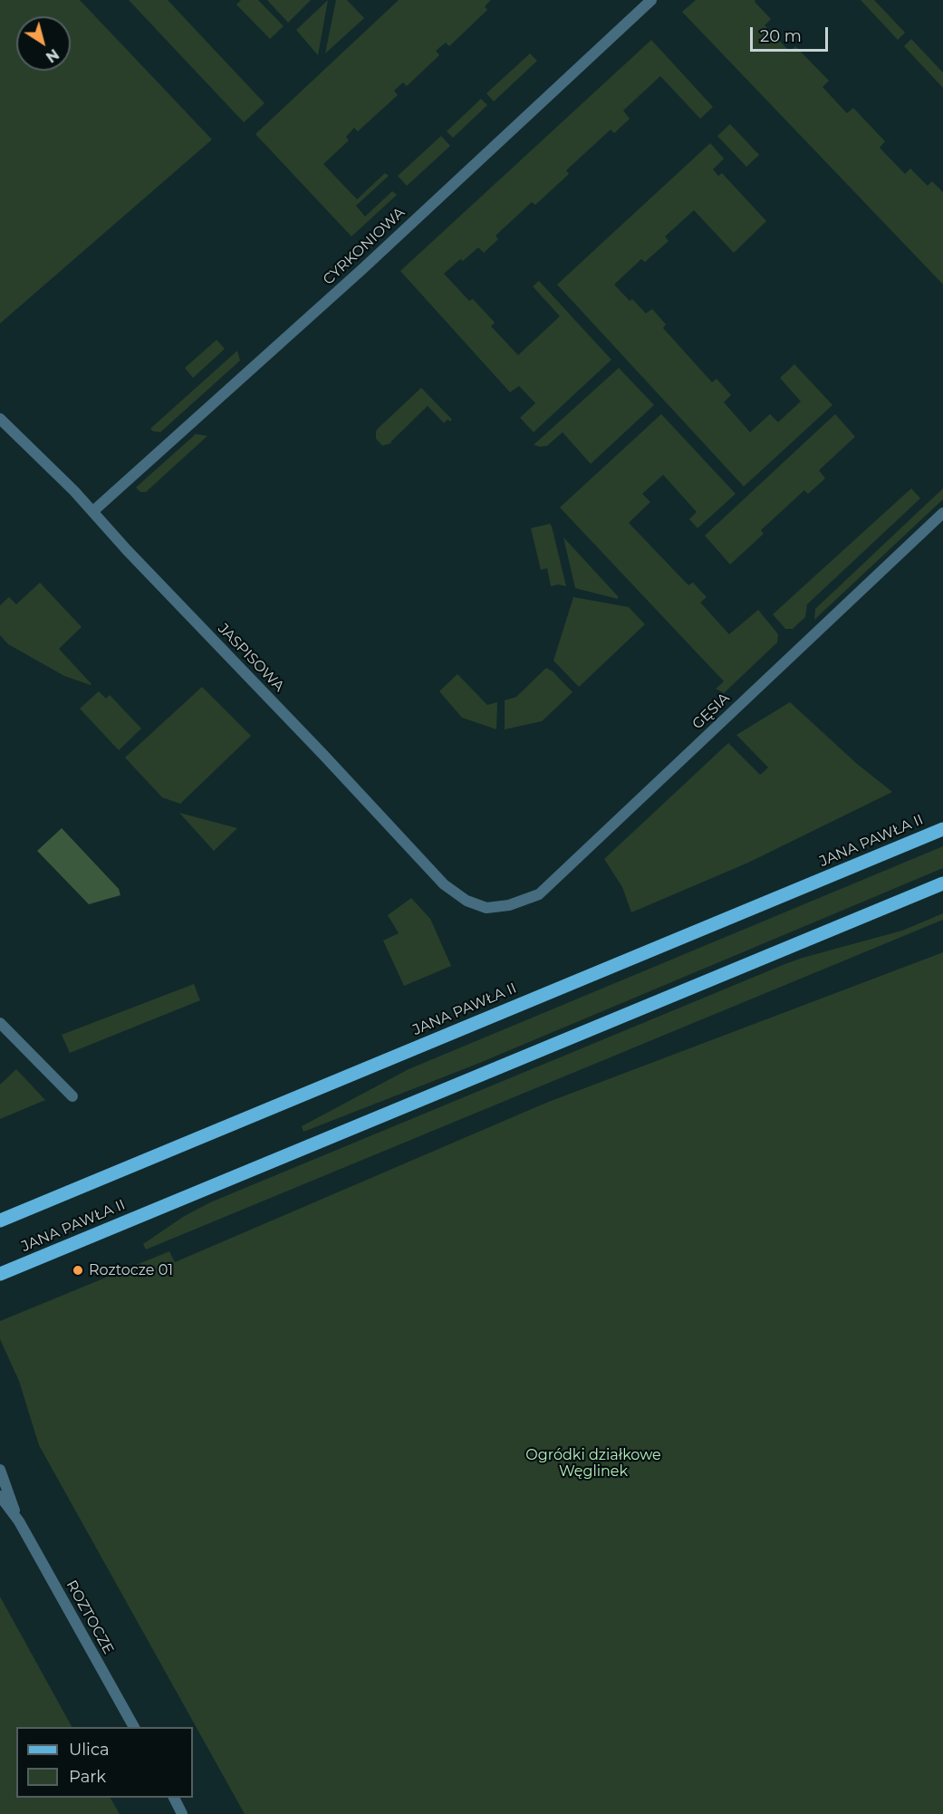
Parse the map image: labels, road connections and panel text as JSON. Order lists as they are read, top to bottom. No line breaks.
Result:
{"streets":{"main road":["JANA PAWŁA II"],"street":["CYRKONIOWA","JASPISOWA","GĘSIA","ROZTOCZE"]},"crossings":[["CYRKONIOWA","JASPISOWA"],["JASPISOWA","GĘSIA"]],"parks":["Ogródki działkowe Węglinek"],"places":["Roztocze 01"],"legend":["Ulica","Park"],"scale_bar":"20 m","north":"bottom right"}
